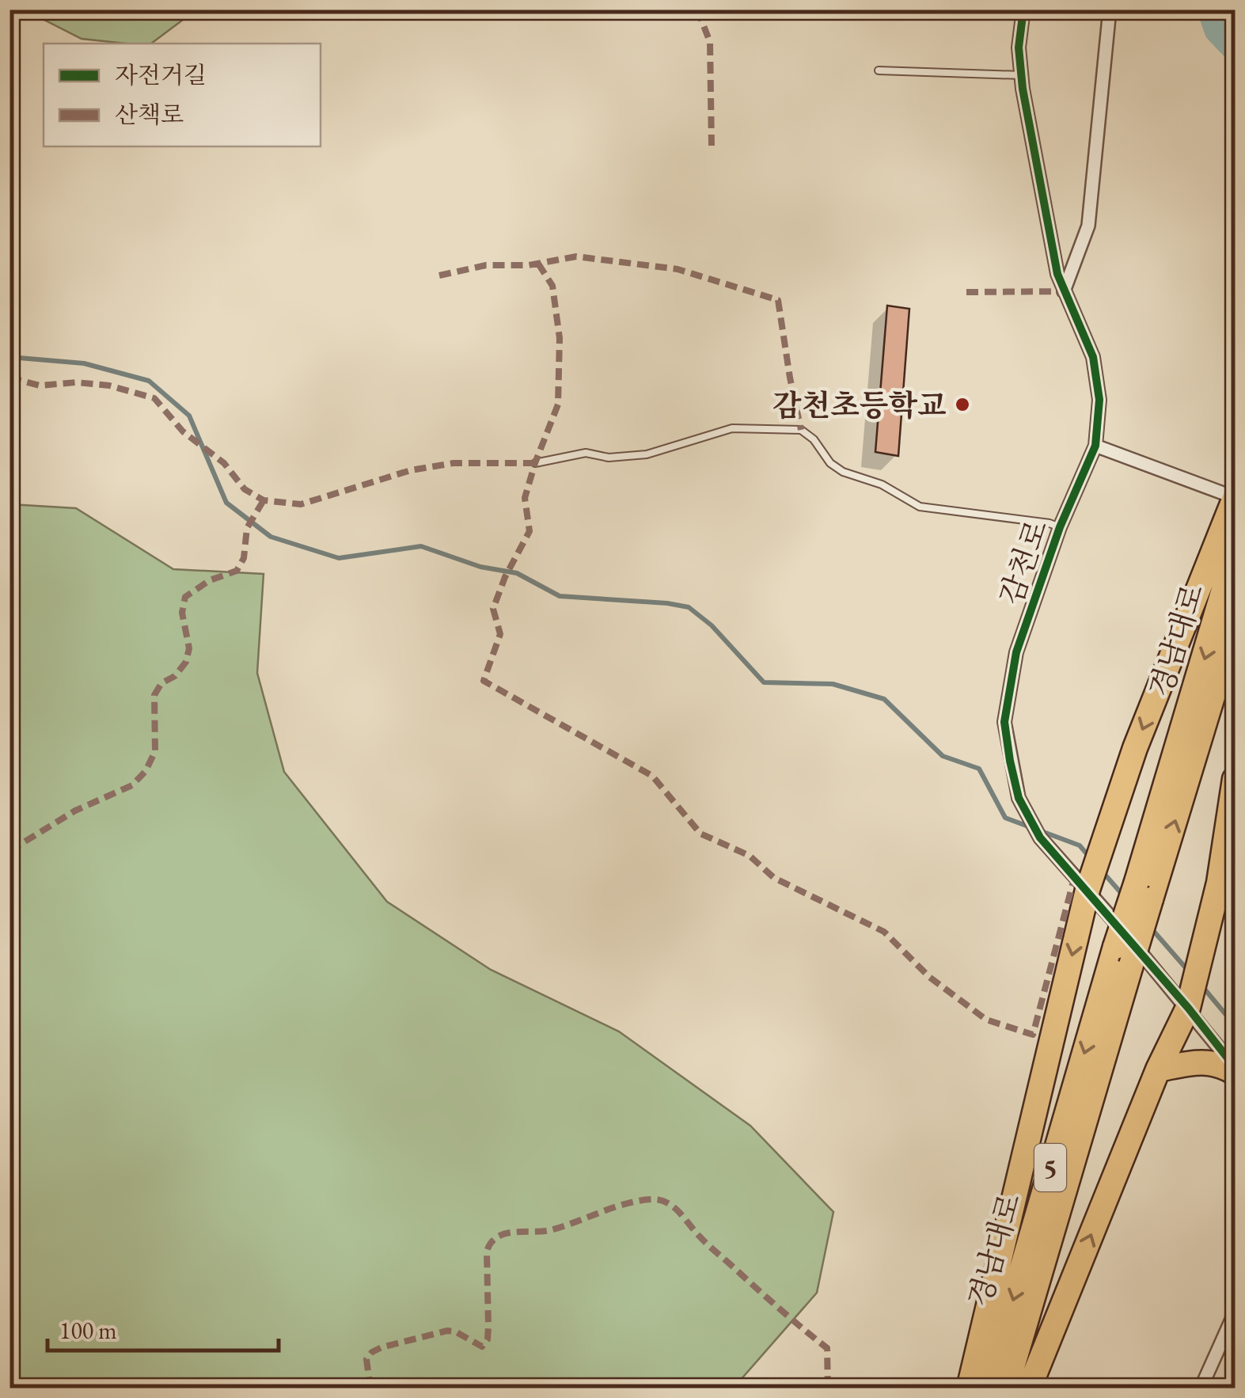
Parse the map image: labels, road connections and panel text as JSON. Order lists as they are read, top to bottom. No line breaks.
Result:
{"streets":{"highway":["경남대로","5"],"street":["감천로"]},"places":["감천초등학교"],"legend":["자전거길","산책로"],"scale_bar":"100 m"}
